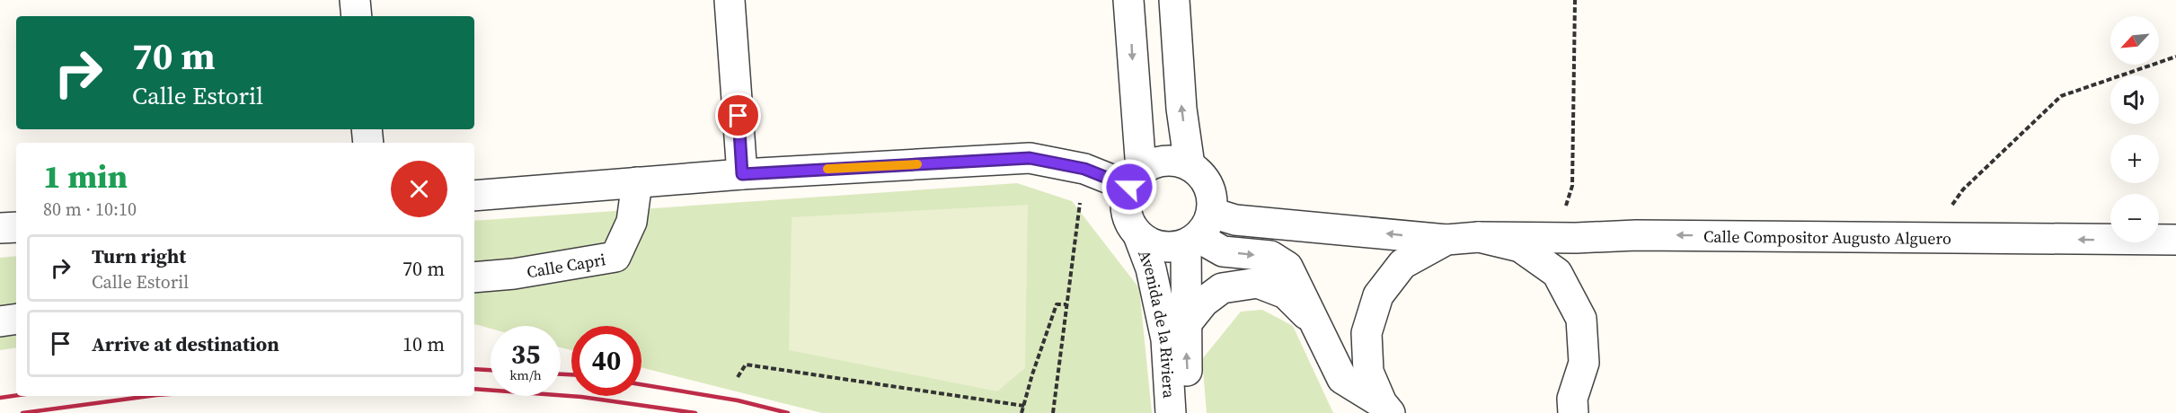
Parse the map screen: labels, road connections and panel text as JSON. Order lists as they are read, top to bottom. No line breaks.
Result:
{"streets":{"street":["Calle Compositor Augusto Alguero","Calle Capri","Avenida de la Riviera"]},"one_way":["Calle Compositor Augusto Alguero"],"north":"bottom left","page":{"map_buttons":["+","−"],"turn":["70 m","Calle Estoril"],"heading":["1 min","80 m · 10:10"],"list":[{"name":"Turn right","note":"Calle Estoril","value":"70 m"},{"name":"Arrive at destination","value":"10 m"}],"speed":"35 km/h","limit":"40"}}
